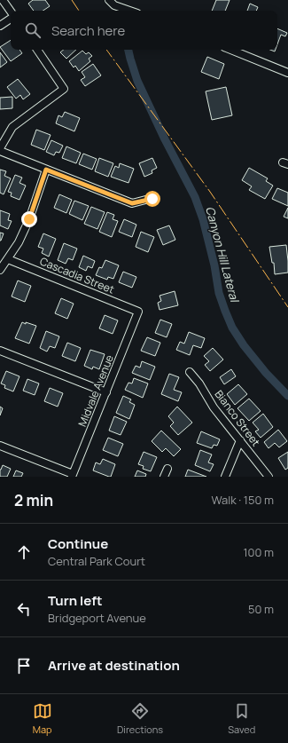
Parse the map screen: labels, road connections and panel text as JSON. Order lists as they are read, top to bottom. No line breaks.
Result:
{"streets":{"street":["Cascadia Street","Midvale Avenue","Bianco Street"]},"crossings":[["Cascadia Street","Midvale Avenue"]],"water":["Canyon Hill Lateral"],"page":{"search":"Search here","heading":["2 min","Walk · 150 m"],"list":[["Continue","Central Park Court","100 m"],["Turn left","Bridgeport Avenue","50 m"],"Arrive at destination"],"nav":["Map","Directions","Saved"]}}
